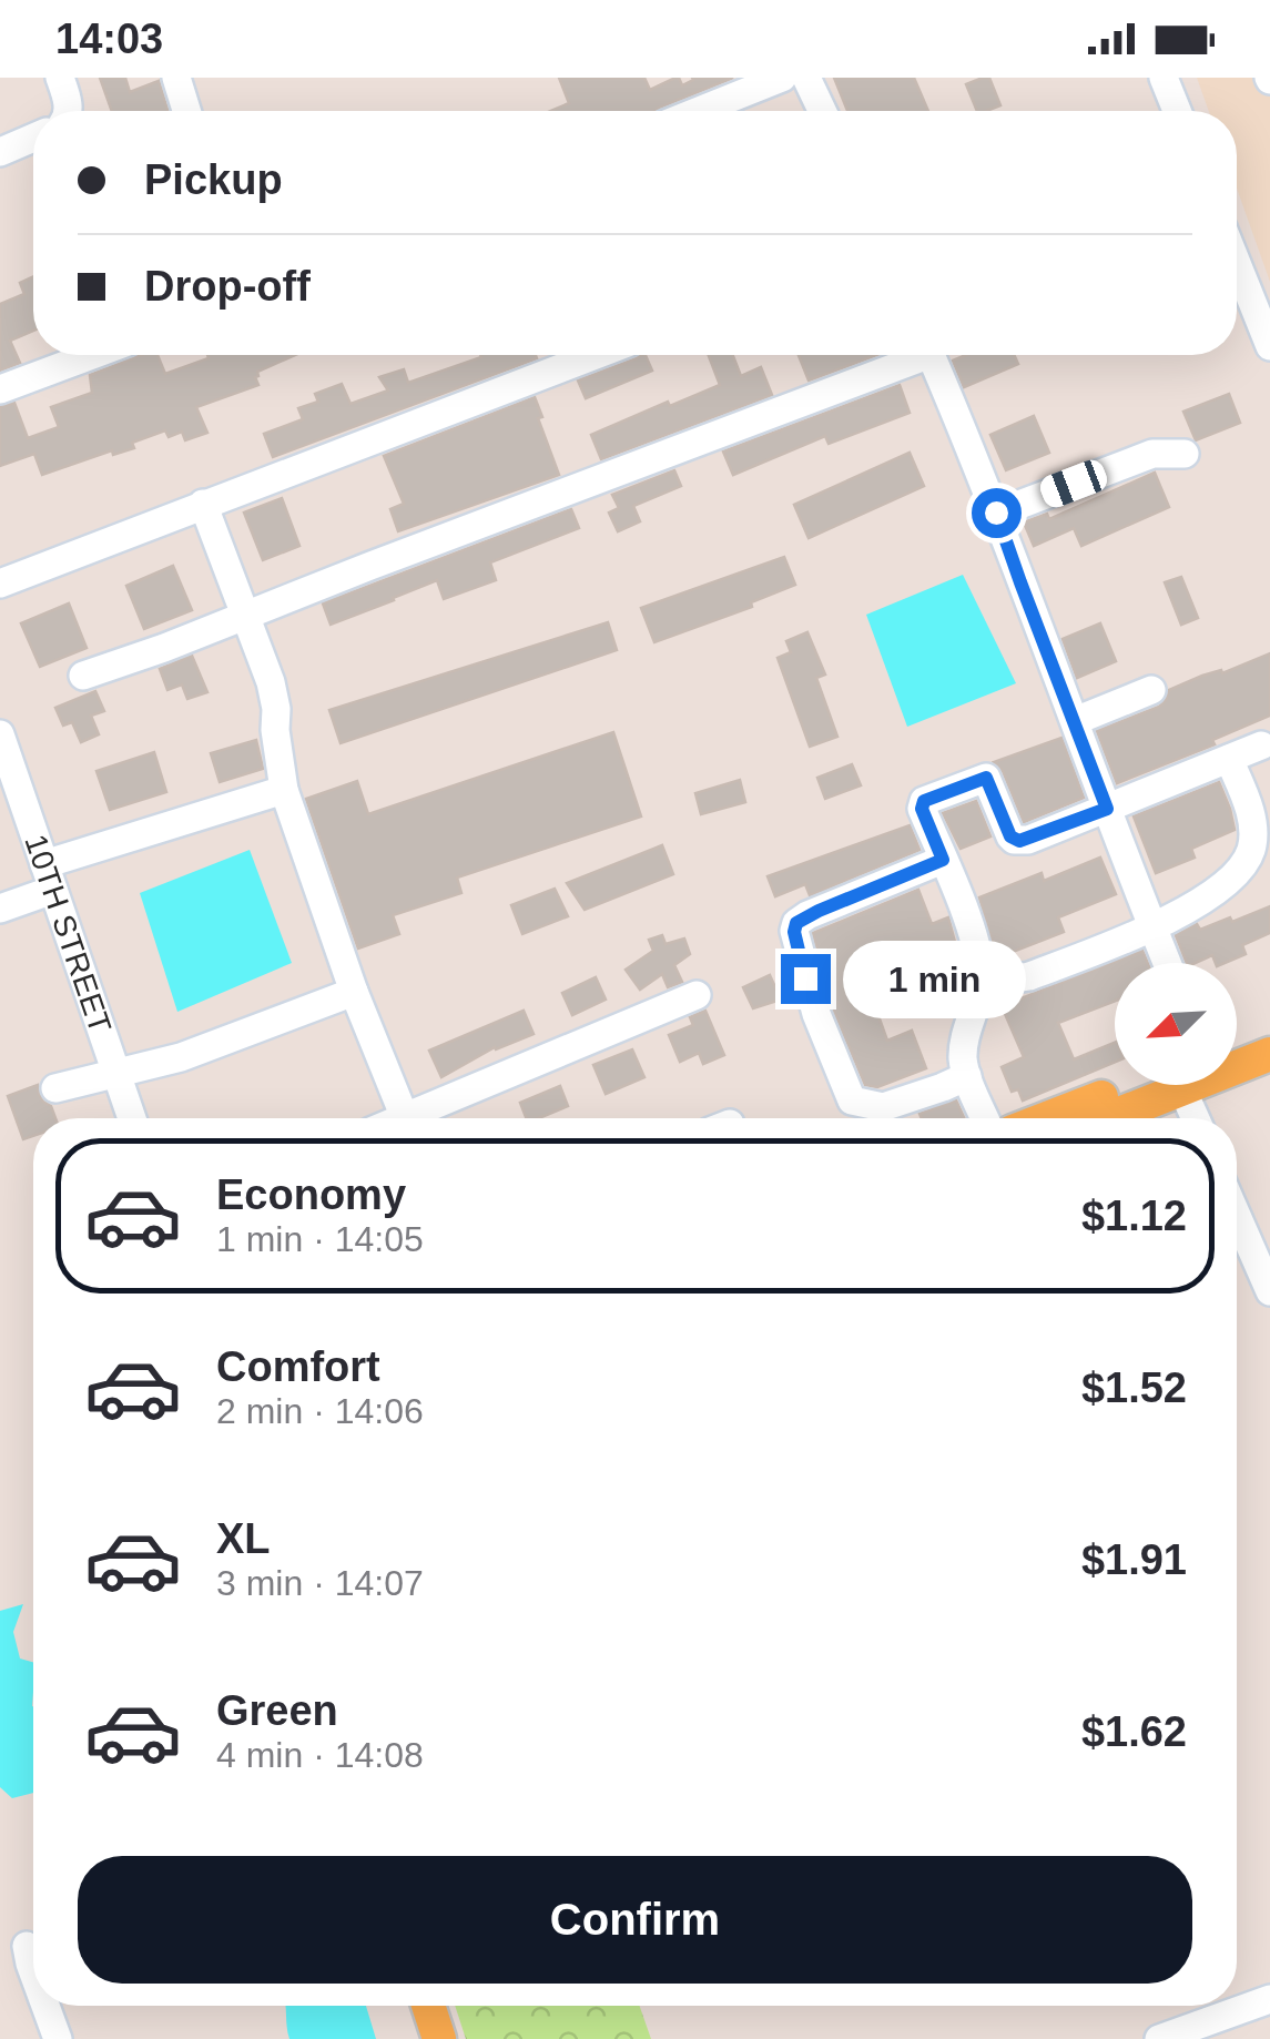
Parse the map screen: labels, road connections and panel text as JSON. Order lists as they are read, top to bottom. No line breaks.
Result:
{"streets":{"street":["10TH STREET"]},"north":"bottom left","page":{"status":"14:03","banner":["Pickup","Drop-off"],"bubble":"1 min","list":[{"name":"Economy","note":"1 min · 14:05","value":"$1.12"},{"name":"Comfort","note":"2 min · 14:06","value":"$1.52"},{"name":"XL","note":"3 min · 14:07","value":"$1.91"},{"name":"Green","note":"4 min · 14:08","value":"$1.62"}],"buttons":"Confirm"}}
